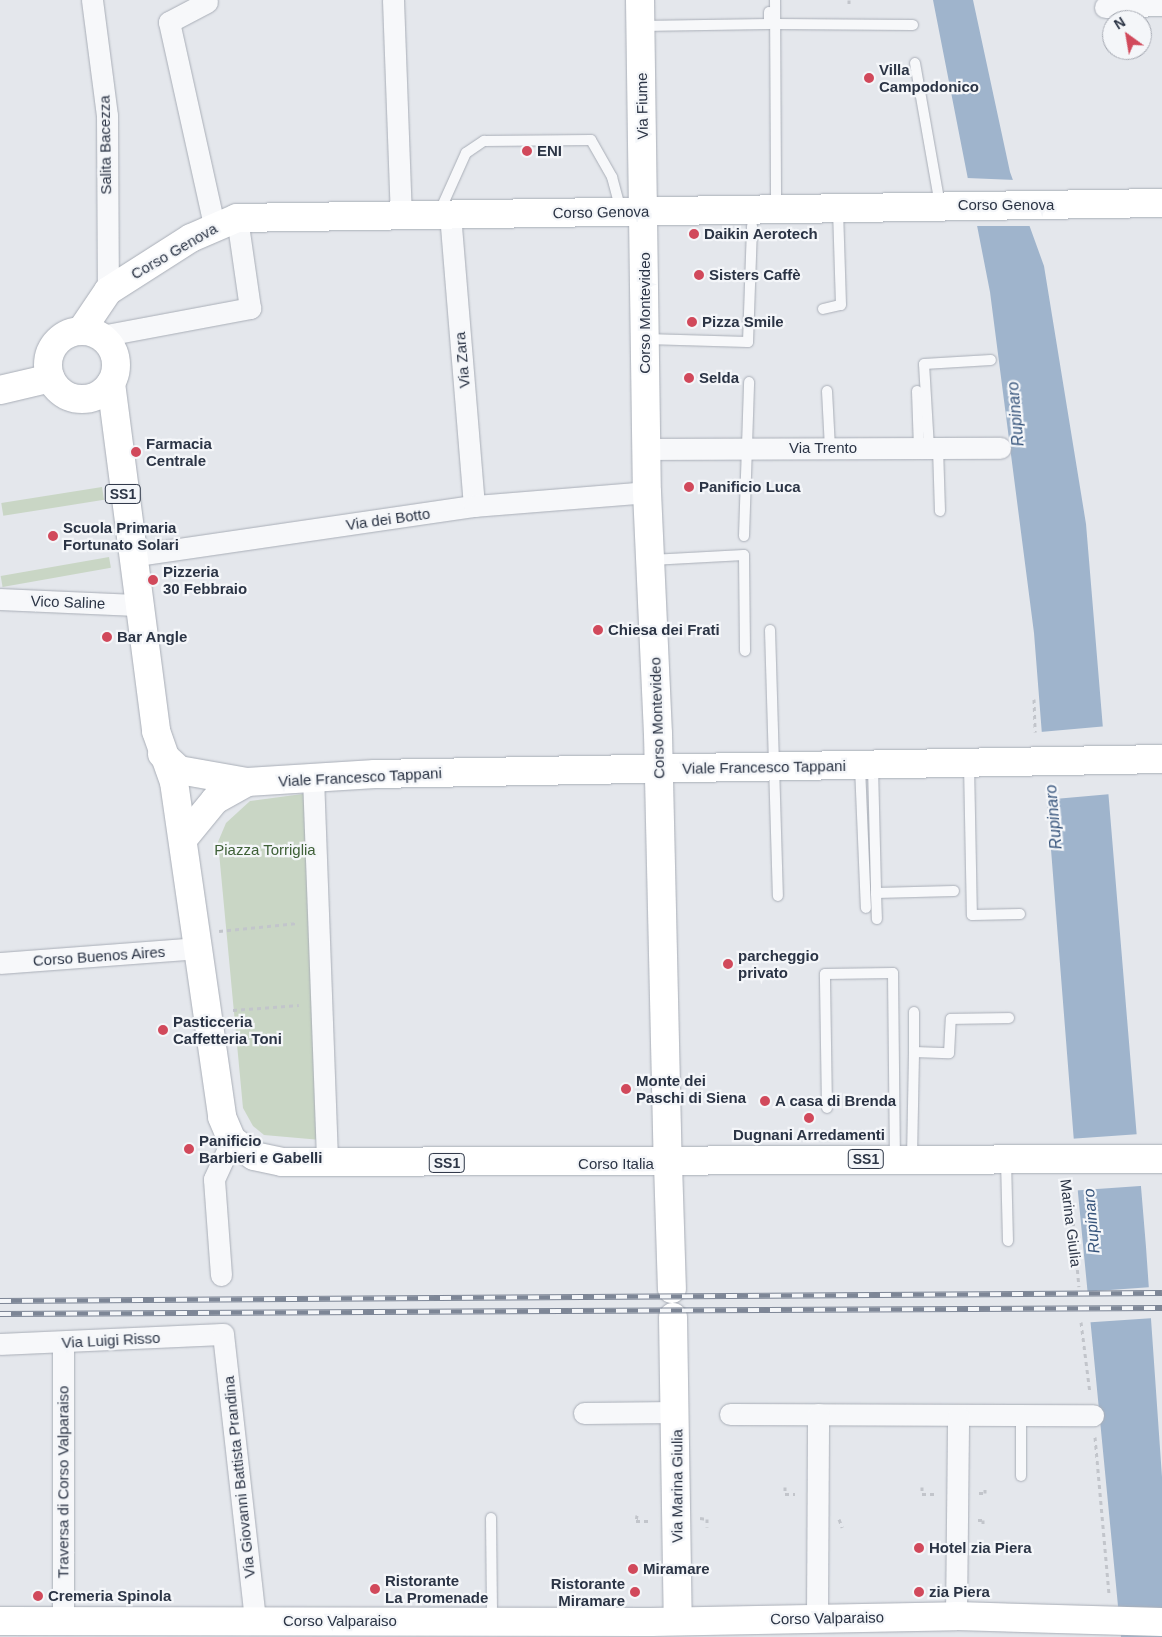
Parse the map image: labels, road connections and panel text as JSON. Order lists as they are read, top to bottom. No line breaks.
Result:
{"streets":{"main road":["Via Fiume","Corso Genova","Corso Montevideo","SS1","Viale Francesco Tappani","Corso Italia","Via Marina Giulia","Corso Valparaiso"],"street":["Salita Bacezza","Via Zara","Via Trento","Via dei Botto","Vico Saline","Corso Buenos Aires","Via Luigi Risso","Via Giovanni Battista Prandina","Traversa di Corso Valparaiso"],"path":["Marina Giulia"]},"crossings":[["Via Fiume","Corso Genova"],["Via Fiume","Corso Montevideo"],["Salita Bacezza","Corso Genova"],["Corso Genova","Corso Montevideo"],["Corso Genova","Via Zara"],["Corso Genova","SS1"],["Corso Montevideo","Via Trento"],["Corso Montevideo","Via dei Botto"],["Corso Montevideo","Viale Francesco Tappani"],["Corso Montevideo","Corso Italia"],["Via Zara","Via dei Botto"],["SS1","Via dei Botto"],["SS1","Vico Saline"],["SS1","Viale Francesco Tappani"],["SS1","Corso Buenos Aires"],["SS1","Corso Italia"],["Corso Italia","Marina Giulia"],["Via Luigi Risso","Via Giovanni Battista Prandina"],["Via Luigi Risso","Traversa di Corso Valparaiso"],["Via Giovanni Battista Prandina","Corso Valparaiso"],["Traversa di Corso Valparaiso","Corso Valparaiso"],["Via Marina Giulia","Corso Valparaiso"]],"water":["Rupinaro"],"parks":["Piazza Torriglia"],"places":["Villa Campodonico","ENI","Daikin Aerotech","Sisters Caffè","Pizza Smile","Selda","Farmacia Centrale","Panificio Luca","Scuola Primaria Fortunato Solari","Pizzeria 30 Febbraio","Chiesa dei Frati","Bar Angle","parcheggio privato","Pasticceria Caffetteria Toni","Monte dei Paschi di Siena","A casa di Brenda","Dugnani Arredamenti","Panificio Barbieri e Gabelli","Hotel zia Piera","Miramare","Ristorante La Promenade","Ristorante Miramare","zia Piera","Cremeria Spinola"],"north":"top left"}
